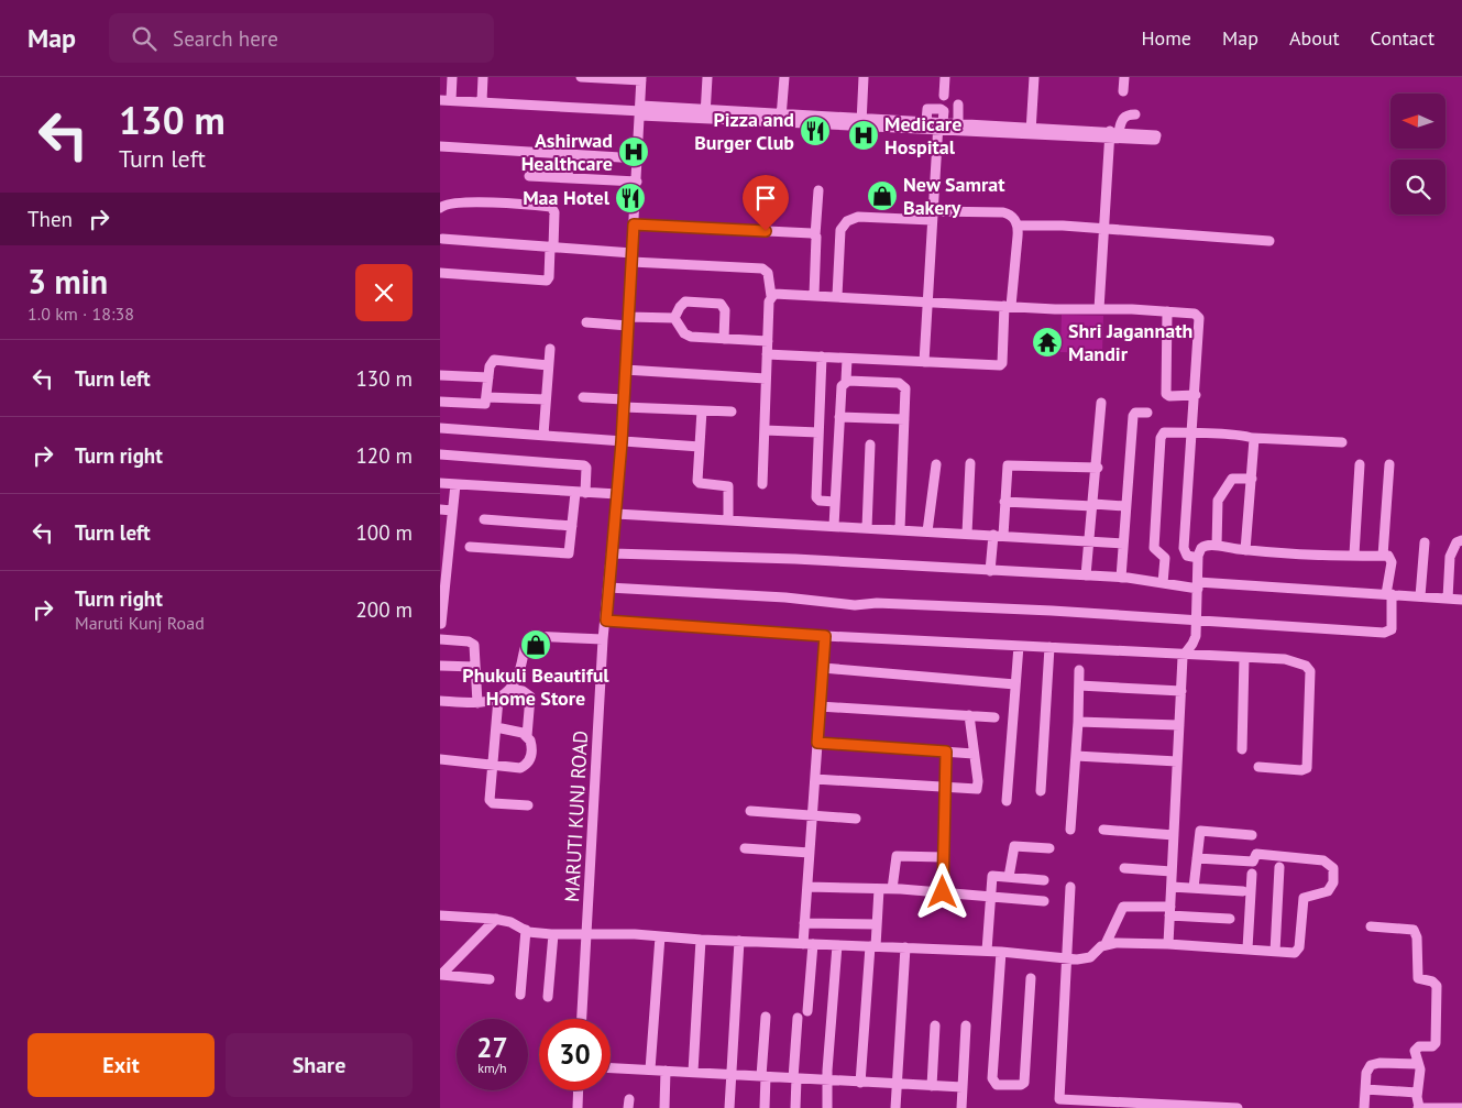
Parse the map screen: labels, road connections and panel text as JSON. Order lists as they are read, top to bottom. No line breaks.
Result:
{"streets":{"street":["MARUTI KUNJ ROAD"]},"places":{"restaurant":["Pizza and Burger Club","Maa Hotel"],"hospital":["Medicare Hospital","Ashirwad Healthcare"],"shop":["New Samrat Bakery","Phukuli Beautiful Home Store"],"temple":["Shri Jagannath Mandir"]},"north":"left","page":{"header":"Map","search":"Search here","nav":["Home","Map","About","Contact"],"turn":["130 m","Turn left"],"then":"Then","heading":["3 min","1.0 km · 18:38"],"list":[{"name":"Turn left","value":"130 m"},{"name":"Turn right","value":"120 m"},{"name":"Turn left","value":"100 m"},{"name":"Turn right","note":"Maruti Kunj Road","value":"200 m"}],"speed":"27 km/h","limit":"30","buttons":["Exit","Share"]}}
